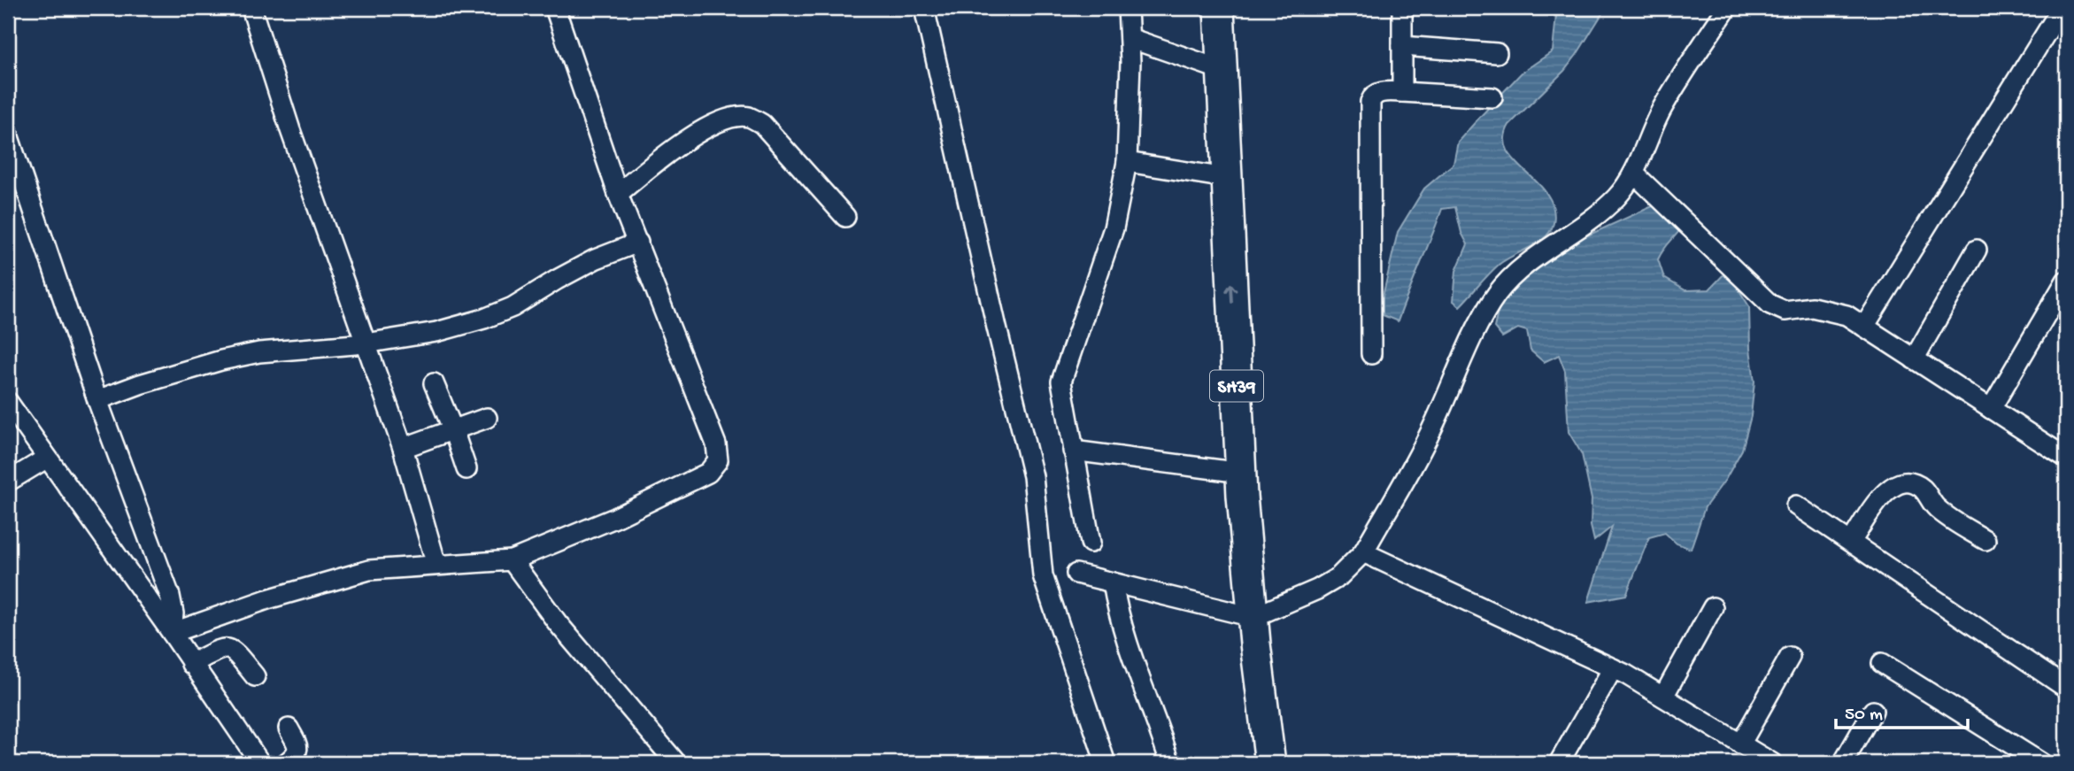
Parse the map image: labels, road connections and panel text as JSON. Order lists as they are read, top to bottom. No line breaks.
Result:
{"streets":{"main road":["SH39"]},"scale_bar":"50 m"}
